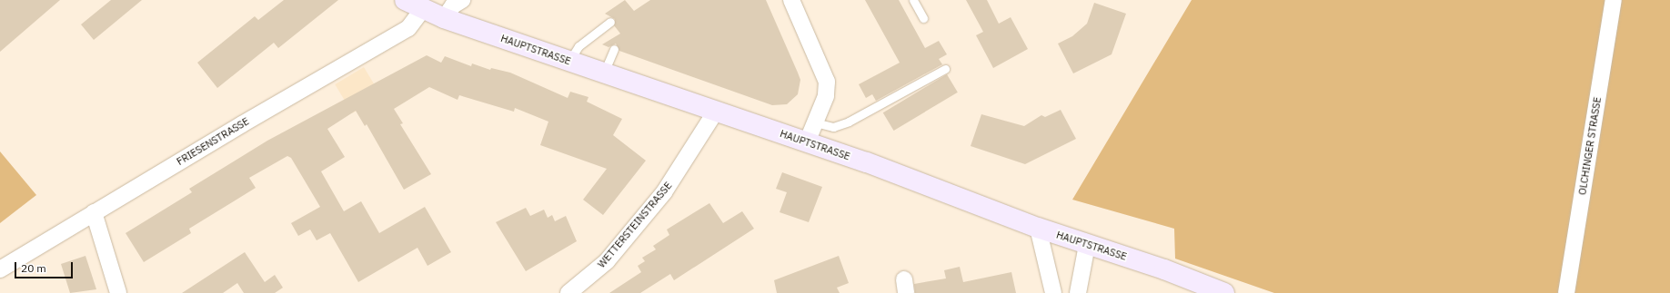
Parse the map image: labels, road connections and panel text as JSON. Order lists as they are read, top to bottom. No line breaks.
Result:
{"streets":{"main road":["HAUPTSTRASSE"],"street":["FRIESENSTRASSE","OLCHINGER STRASSE","WETTERSTEINSTRASSE"]},"crossings":[["HAUPTSTRASSE","FRIESENSTRASSE"],["HAUPTSTRASSE","WETTERSTEINSTRASSE"]],"scale_bar":"20 m"}
